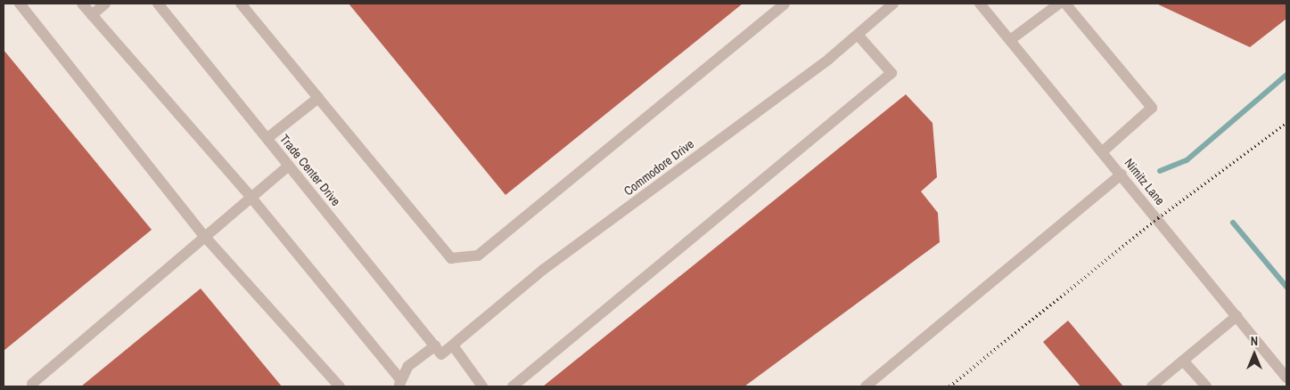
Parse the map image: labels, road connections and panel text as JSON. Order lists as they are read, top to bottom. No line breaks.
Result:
{"streets":{"street":["Commodore Drive","Trade Center Drive","Nimitz Lane"]},"crossings":[["Commodore Drive","Trade Center Drive"]],"north":"top"}
